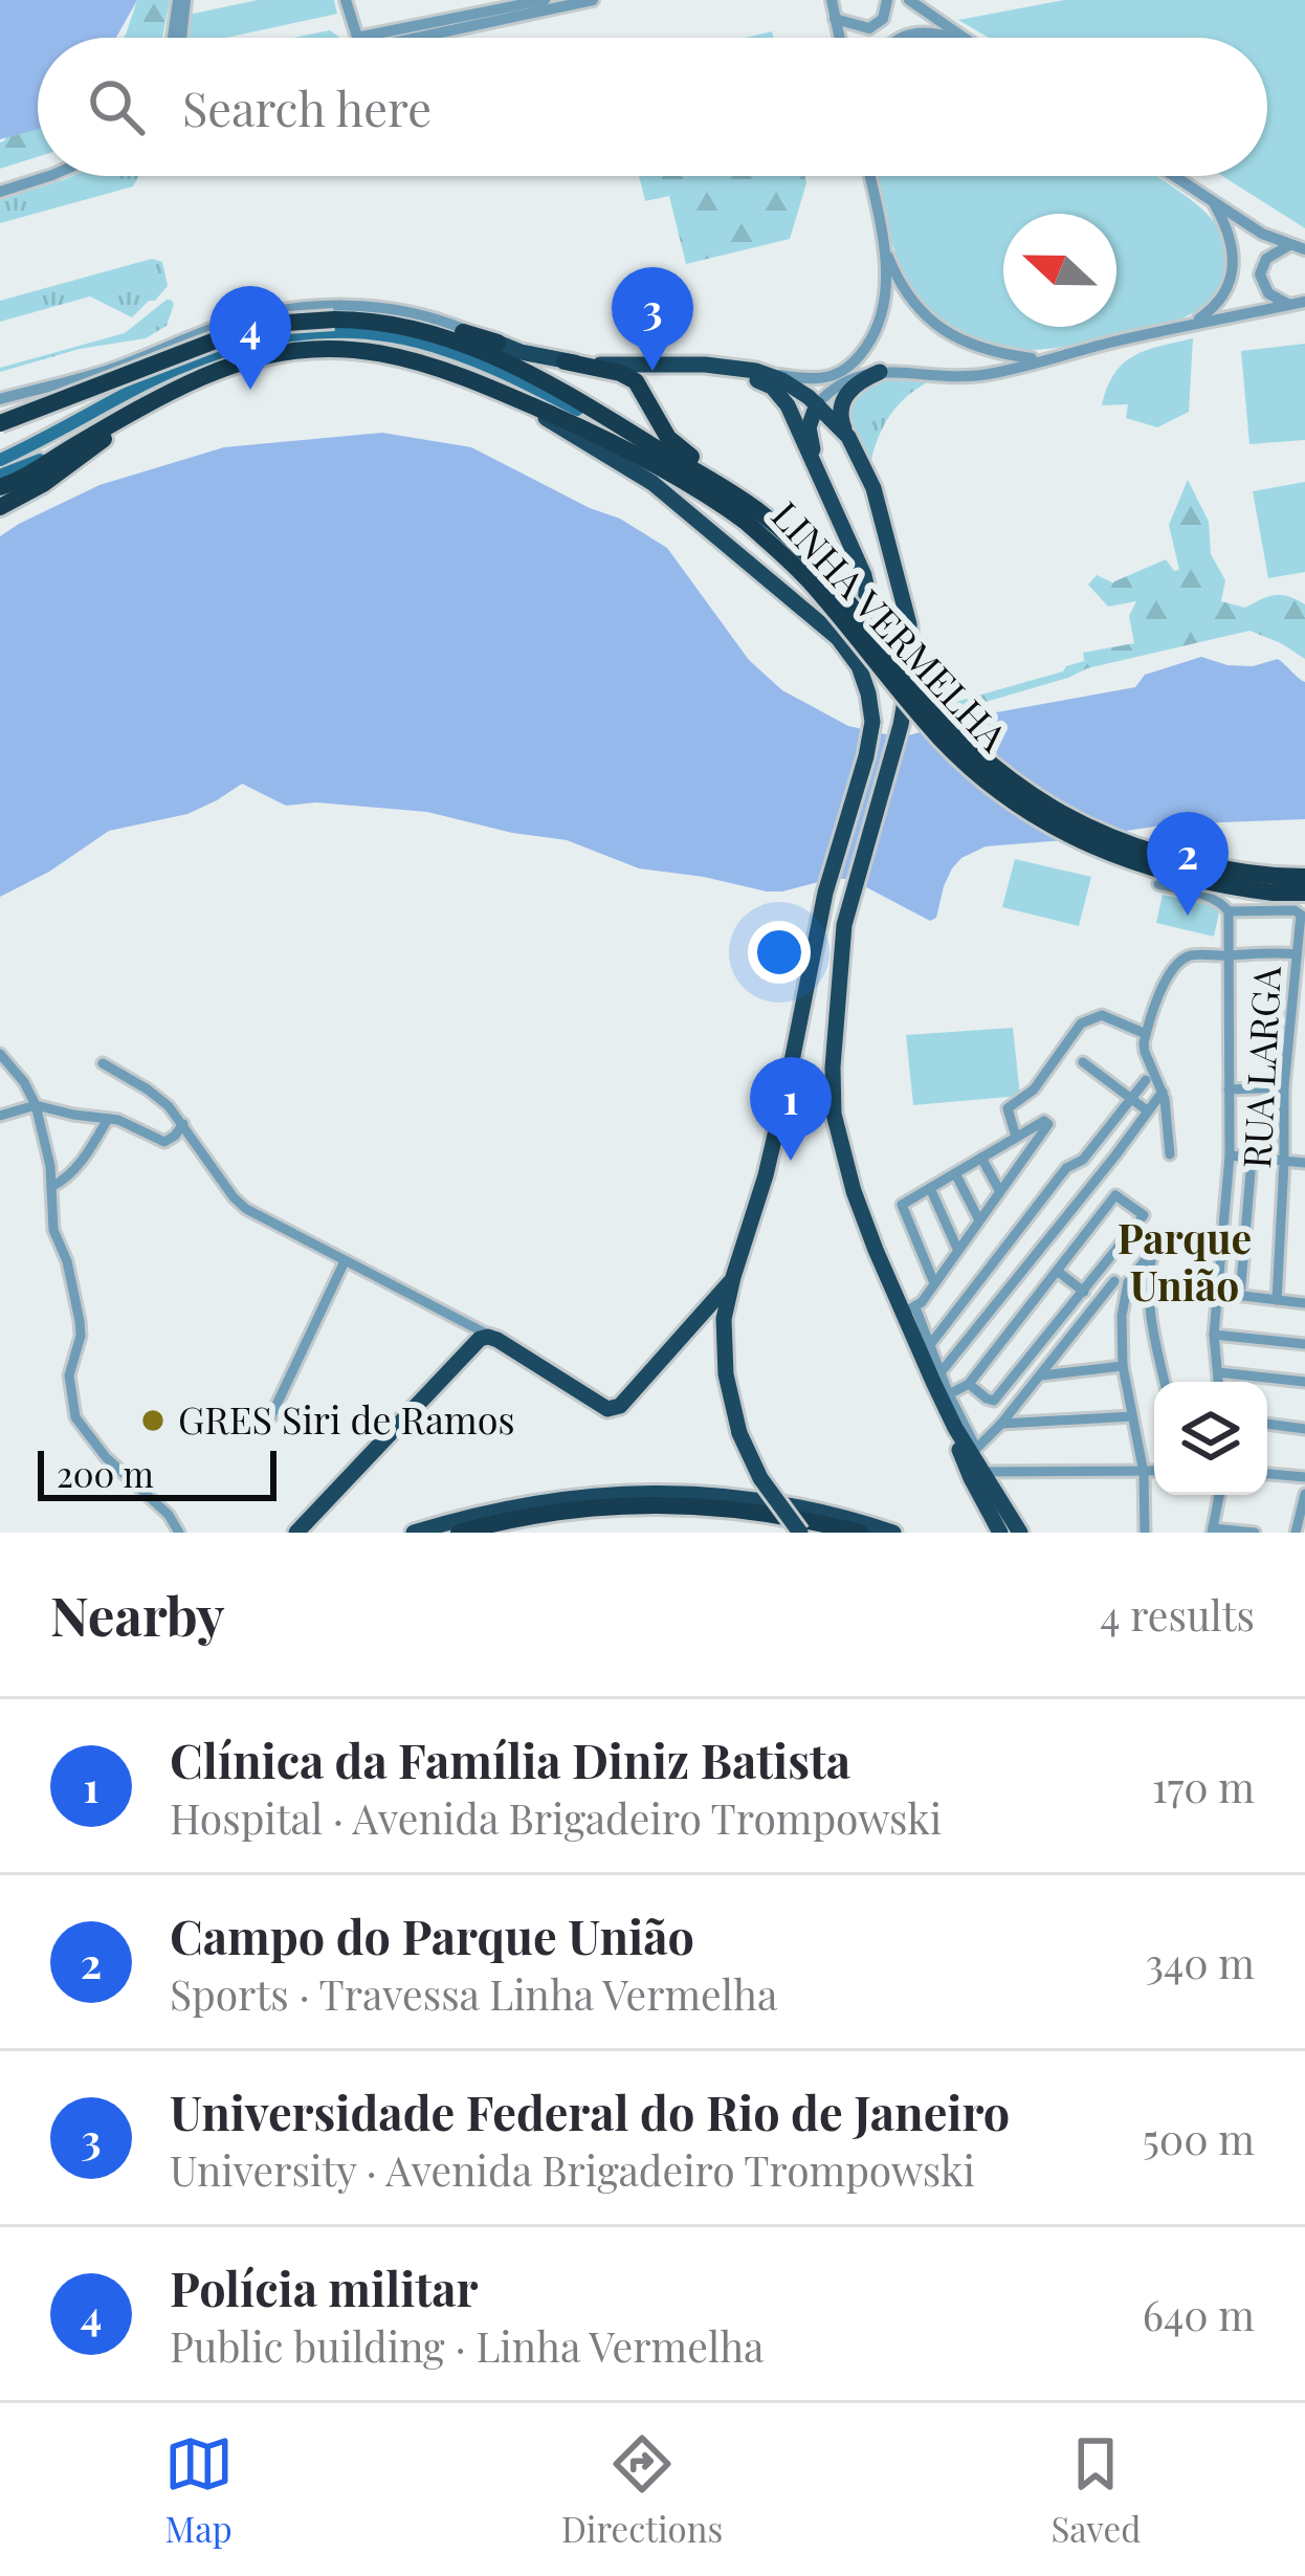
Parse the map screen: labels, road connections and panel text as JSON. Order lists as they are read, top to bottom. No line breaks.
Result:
{"streets":{"highway":["LINHA VERMELHA"],"street":["RUA LARGA"]},"districts":["Parque União"],"places":["GRES Siri de Ramos"],"scale_bar":"200 m","north":"left","page":{"search":"Search here","pins":["3","4","2","1"],"scale":"200 m","heading":["Nearby","4 results"],"list":[{"mark":"1","name":"Clínica da Família Diniz Batista","note":"Hospital · Avenida Brigadeiro Trompowski","value":"170 m"},{"mark":"2","name":"Campo do Parque União","note":"Sports · Travessa Linha Vermelha","value":"340 m"},{"mark":"3","name":"Universidade Federal do Rio de Janeiro","note":"University · Avenida Brigadeiro Trompowski","value":"500 m"},{"mark":"4","name":"Polícia militar","note":"Public building · Linha Vermelha","value":"640 m"}],"nav":["Map","Directions","Saved"]}}
